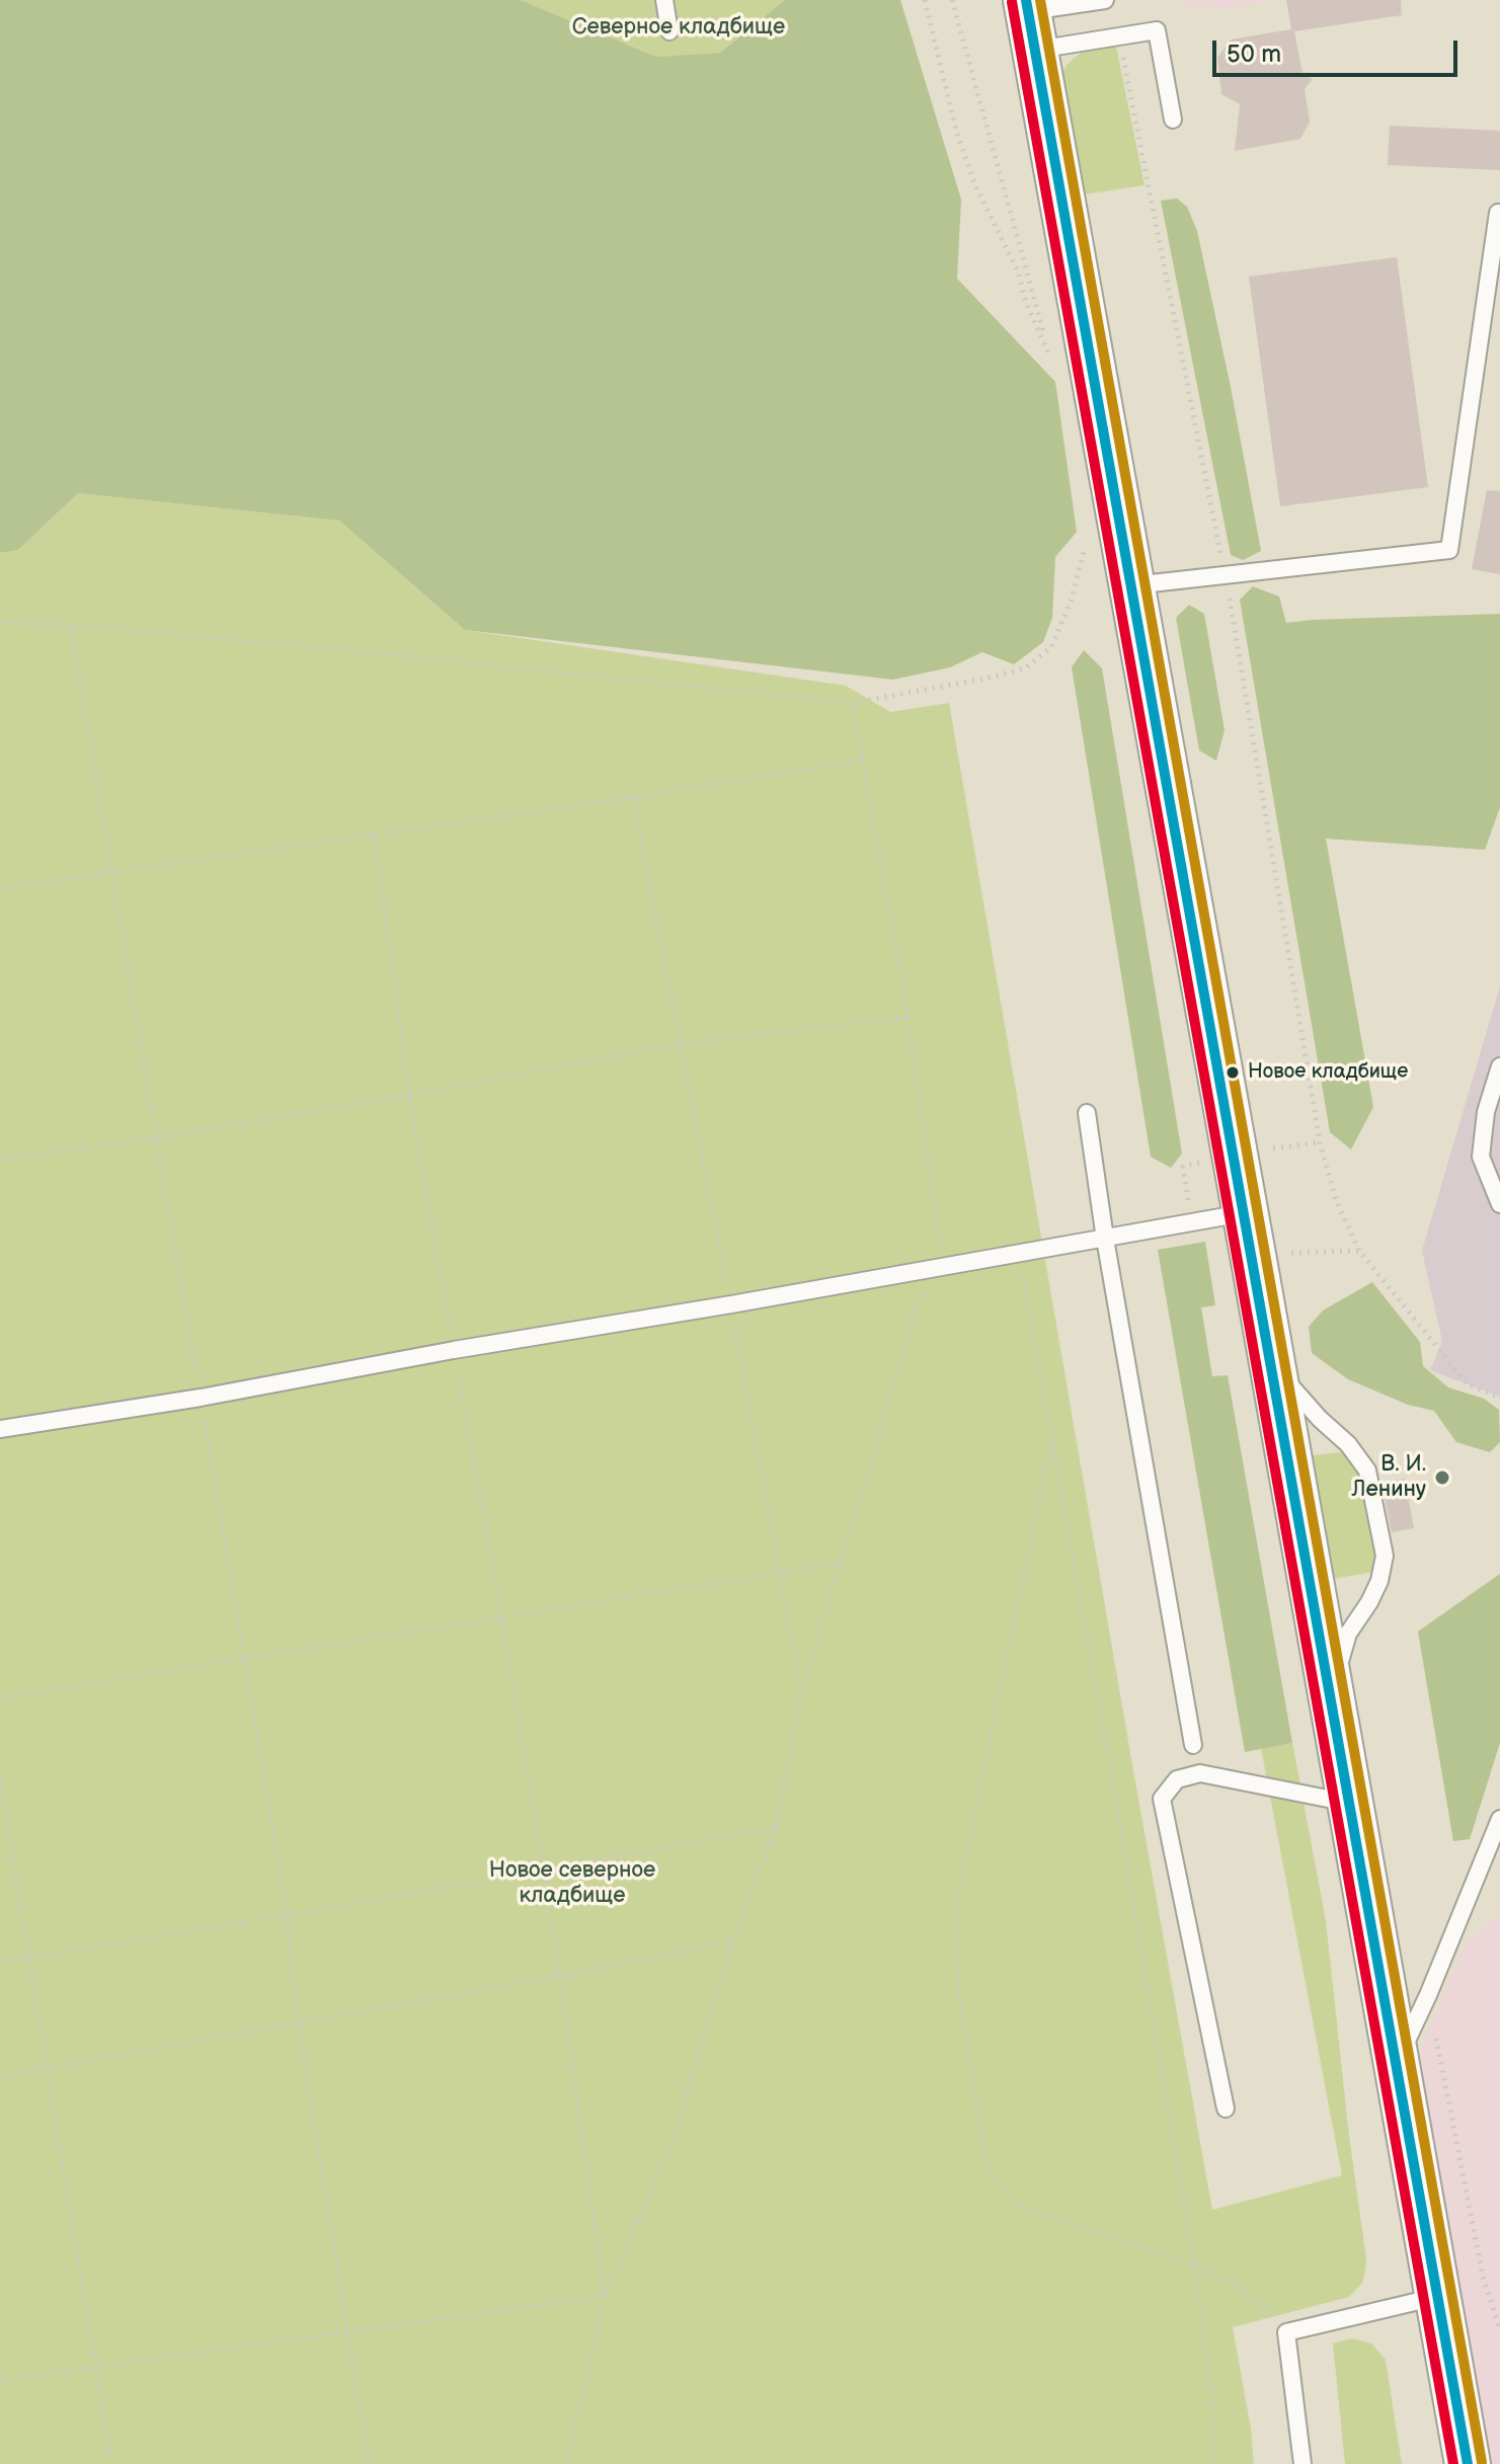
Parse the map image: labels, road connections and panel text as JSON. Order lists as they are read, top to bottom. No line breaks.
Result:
{"parks":["Северное кладбище","Новое северное кладбище"],"places":["Новое кладбище","В. И. Ленину"],"scale_bar":"50 m"}
